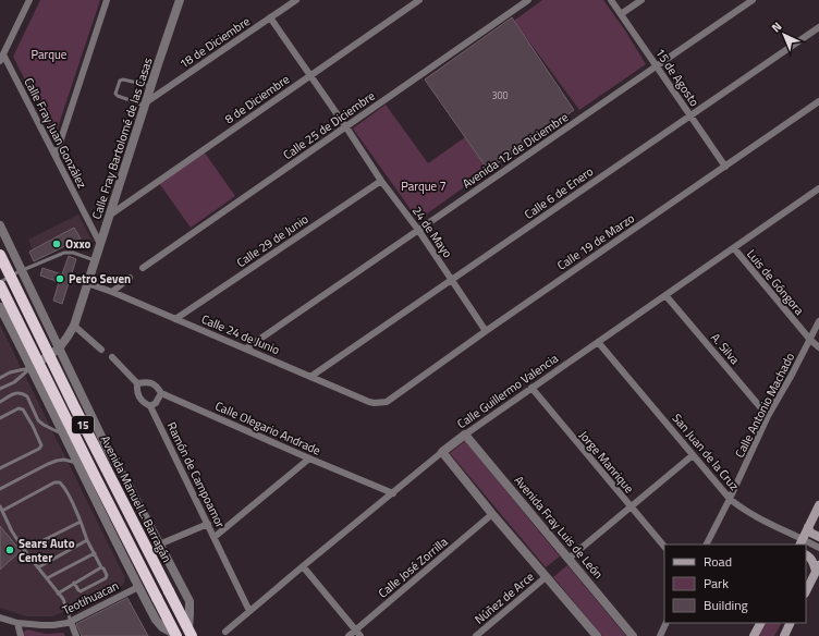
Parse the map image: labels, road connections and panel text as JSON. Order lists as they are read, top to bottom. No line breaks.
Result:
{"streets":{"highway":["15","Avenida Manuel L. Barragán"],"street":["18 de Diciembre","15 de Agosto","8 de Diciembre","Calle 25 de Diciembre","Calle Fray Juan González","Calle Fray Bartolomé de las Casas","Avenida 12 de Diciembre","Calle 6 de Enero","24 de Mayo","Calle 29 de Junio","Calle 19 de Marzo","Luis de Góngora","Calle 24 de Junio","A. Silva","Calle Guillermo Valencia","Calle Antonio Machado","Calle Olegario Andrade","San Juan de la Cruz","Jorge Manrique","Ramón de Campoamor","Avenida Fray Luis de León","Calle José Zorrilla","Teotihuacan","Núñez de Arce"]},"crossings":[["18 de Diciembre","Calle Fray Bartolomé de las Casas"],["18 de Diciembre","24 de Mayo"],["15 de Agosto","Avenida 12 de Diciembre"],["15 de Agosto","Calle 6 de Enero"],["15 de Agosto","Calle 19 de Marzo"],["8 de Diciembre","Calle Fray Bartolomé de las Casas"],["8 de Diciembre","24 de Mayo"],["Calle 25 de Diciembre","24 de Mayo"],["Calle Fray Juan González","Calle Fray Bartolomé de las Casas"],["Calle Fray Bartolomé de las Casas","Calle 24 de Junio"],["Avenida 12 de Diciembre","24 de Mayo"],["Avenida 12 de Diciembre","Calle 24 de Junio"],["Calle 6 de Enero","24 de Mayo"],["Calle 6 de Enero","Calle 24 de Junio"],["24 de Mayo","Calle 29 de Junio"],["24 de Mayo","Calle 19 de Marzo"],["Calle 29 de Junio","Calle 24 de Junio"],["Calle 19 de Marzo","Calle 24 de Junio"],["Luis de Góngora","Calle Guillermo Valencia"],["Luis de Góngora","Calle Antonio Machado"],["A. Silva","Calle Guillermo Valencia"],["A. Silva","Calle Antonio Machado"],["Calle Guillermo Valencia","Calle Olegario Andrade"],["Calle Guillermo Valencia","San Juan de la Cruz"],["Calle Guillermo Valencia","Jorge Manrique"],["Calle Guillermo Valencia","Ramón de Campoamor"],["Calle Guillermo Valencia","Avenida Fray Luis de León"],["Calle Antonio Machado","San Juan de la Cruz"],["Calle Olegario Andrade","Ramón de Campoamor"]],"parks":["Parque","Parque 7"],"places":["Oxxo","Petro Seven","Sears Auto Center"],"house_numbers":["300"],"legend":["Road","Park","Building"],"north":"top left"}
